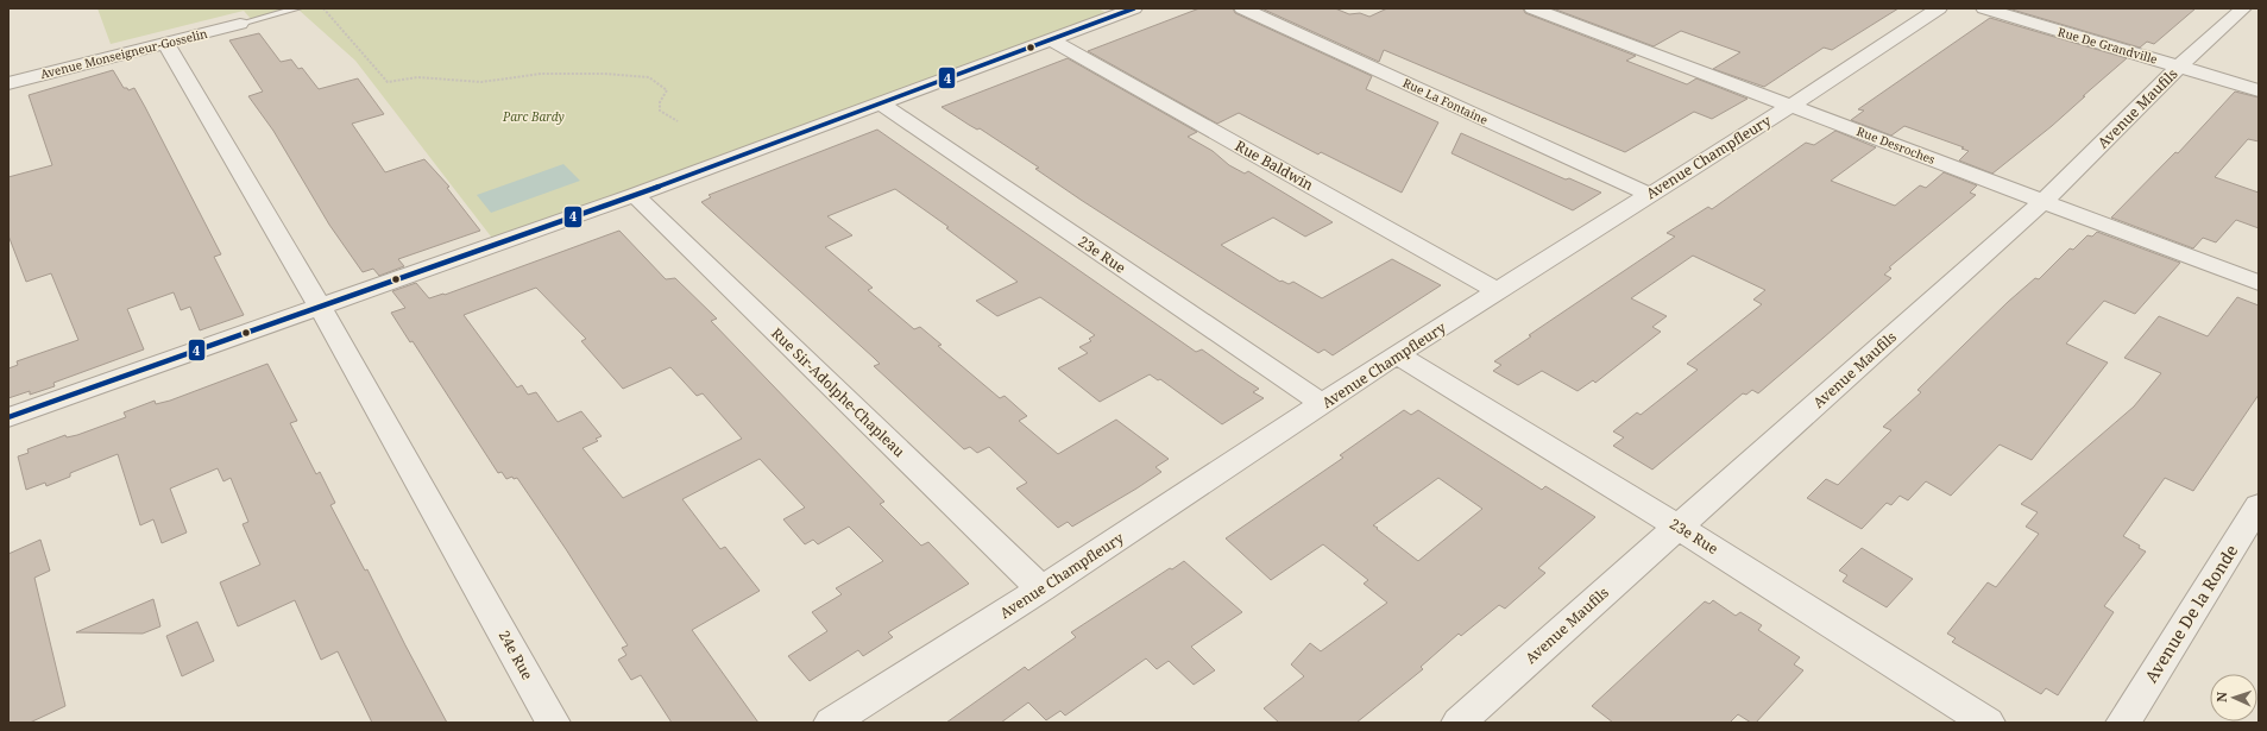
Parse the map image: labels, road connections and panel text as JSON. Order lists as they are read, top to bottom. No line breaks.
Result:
{"streets":{"street":["Rue De Grandville","Avenue Monseigneur-Gosselin","Rue La Fontaine","Avenue Maufils","Rue Desroches","Avenue Champfleury","Rue Baldwin","23e Rue","Rue Sir-Adolphe-Chapleau","Avenue De la Ronde","24e Rue"]},"crossings":[["Rue De Grandville","Avenue Maufils"],["Avenue Monseigneur-Gosselin","24e Rue"],["Rue La Fontaine","Avenue Champfleury"],["Avenue Maufils","Rue Desroches"],["Avenue Maufils","23e Rue"],["Rue Desroches","Avenue Champfleury"],["Avenue Champfleury","Rue Baldwin"],["Avenue Champfleury","23e Rue"],["Avenue Champfleury","Rue Sir-Adolphe-Chapleau"]],"parks":["Parc Bardy"],"lines":["transit line 4"],"north":"left"}
